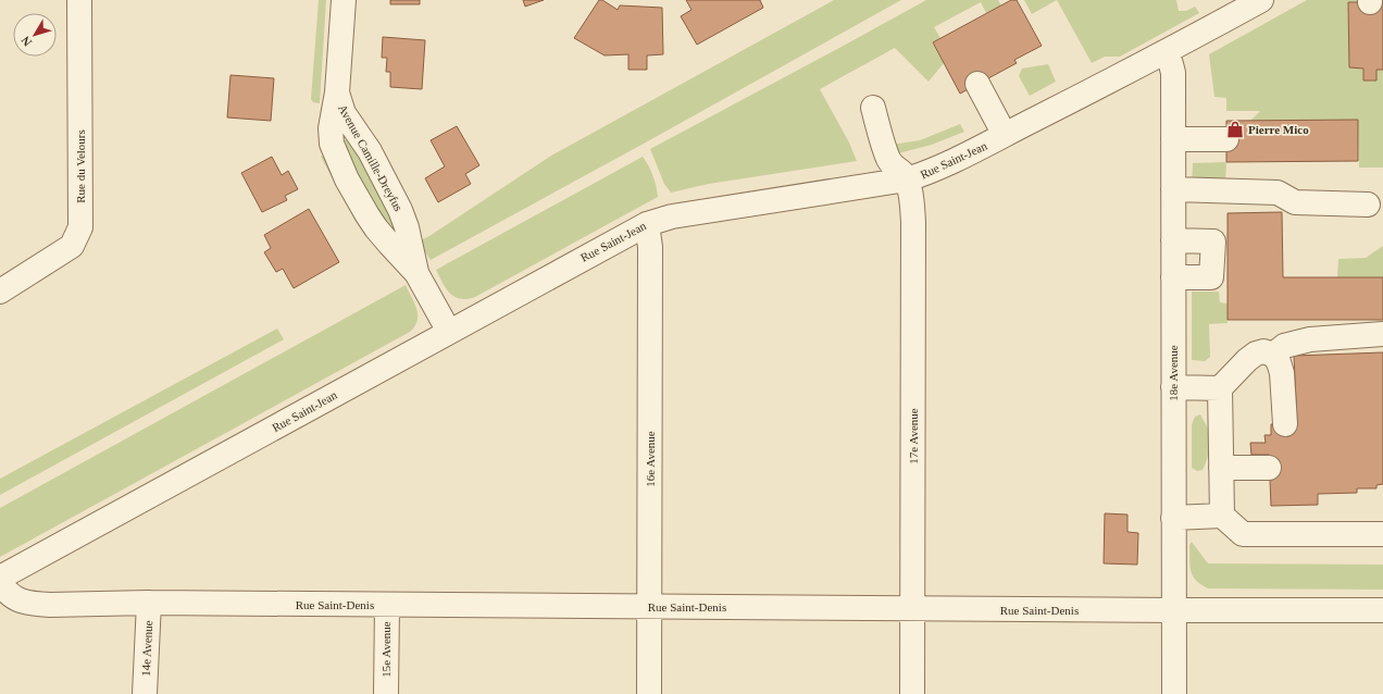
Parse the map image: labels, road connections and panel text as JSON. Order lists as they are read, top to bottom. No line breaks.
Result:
{"streets":{"street":["Avenue Camille-Dreyfus","Rue Saint-Jean","Rue du Velours","18e Avenue","17e Avenue","16e Avenue","Rue Saint-Denis","14e Avenue","15e Avenue"]},"crossings":[["Avenue Camille-Dreyfus","Rue Saint-Jean"],["Rue Saint-Jean","18e Avenue"],["Rue Saint-Jean","17e Avenue"],["Rue Saint-Jean","16e Avenue"],["18e Avenue","Rue Saint-Denis"],["17e Avenue","Rue Saint-Denis"],["16e Avenue","Rue Saint-Denis"],["Rue Saint-Denis","14e Avenue"],["Rue Saint-Denis","15e Avenue"]],"places":{"shop":["Pierre Mico"]},"north":"bottom left"}
